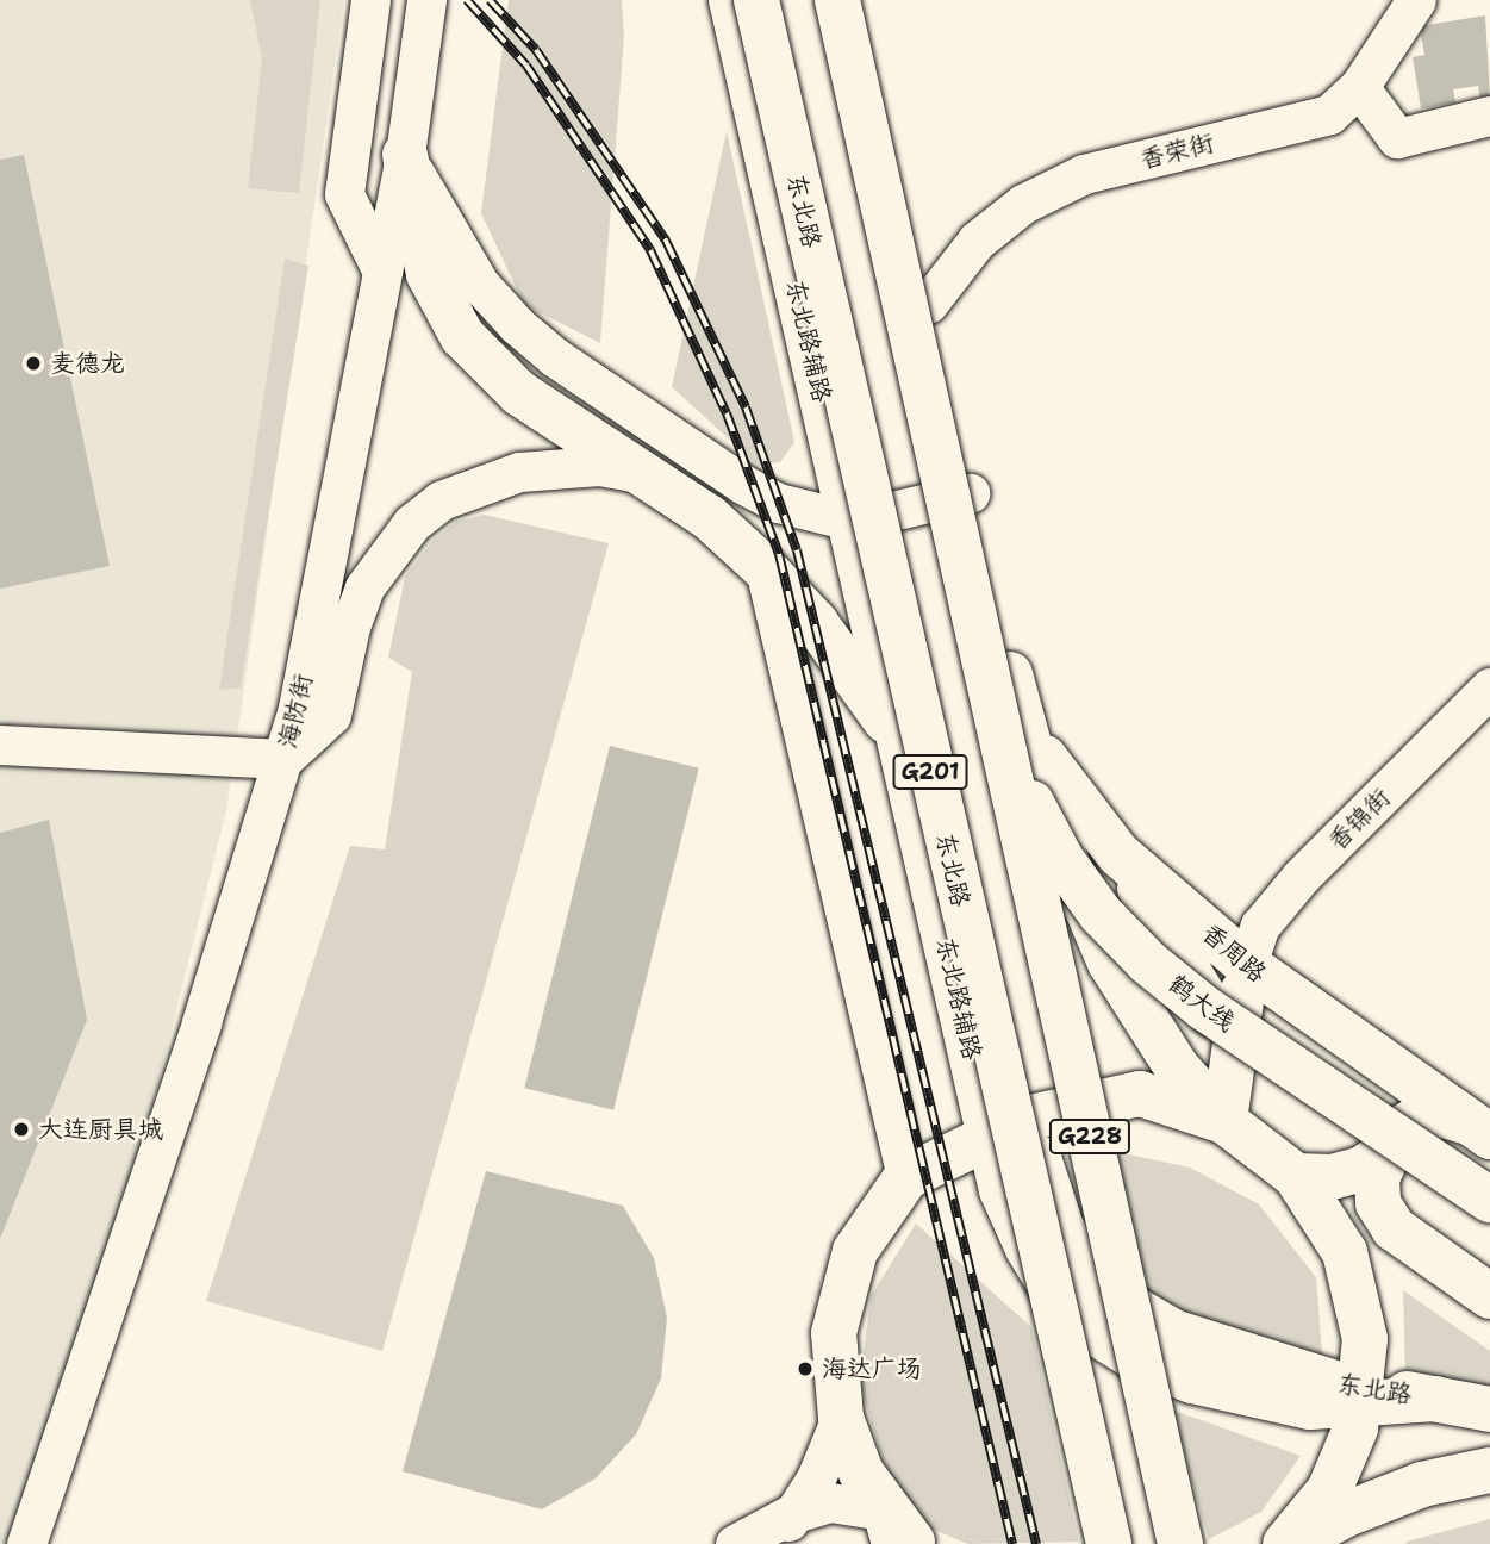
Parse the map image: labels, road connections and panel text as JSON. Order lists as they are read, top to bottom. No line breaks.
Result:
{"streets":{"main road":["东北路","东北路辅路","G201","香周路","鹤大线","G228"],"street":["香荣街","海防街","香锦街"]},"crossings":[["东北路","东北路辅路"],["香锦街","香周路"],["香周路","鹤大线"],["香周路","G228"],["鹤大线","G228"]],"places":["麦德龙","大连厨具城","海达广场"]}
